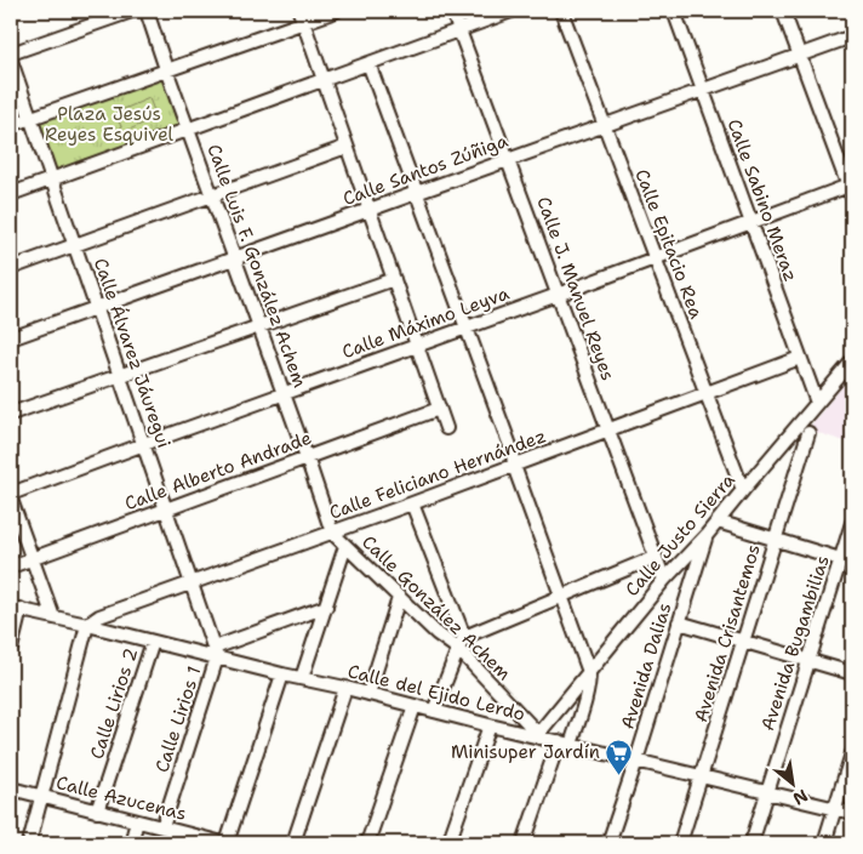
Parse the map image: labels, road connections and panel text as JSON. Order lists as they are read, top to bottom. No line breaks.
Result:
{"streets":{"street":["Calle Santos Zúñiga","Calle Sabino Meraz","Calle Epitacio Rea","Calle Luis F. González Achem","Calle J. Manuel Reyes","Calle Máximo Leyva","Calle Álvarez Jáuregui","Calle Alberto Andrade","Calle Feliciano Hernández","Calle Justo Sierra","Calle González Achem","Avenida Crisantemos","Avenida Bugambilias","Avenida Dalias","Calle del Ejido Lerdo","Calle Lirios 2","Calle Lirios 1","Calle Azucenas"]},"crossings":[["Calle Santos Zúñiga","Calle Sabino Meraz"],["Calle Santos Zúñiga","Calle Epitacio Rea"],["Calle Santos Zúñiga","Calle Luis F. González Achem"],["Calle Santos Zúñiga","Calle J. Manuel Reyes"],["Calle Santos Zúñiga","Calle Álvarez Jáuregui"],["Calle Sabino Meraz","Calle Máximo Leyva"],["Calle Sabino Meraz","Calle Feliciano Hernández"],["Calle Sabino Meraz","Calle Justo Sierra"],["Calle Epitacio Rea","Calle Máximo Leyva"],["Calle Epitacio Rea","Calle Feliciano Hernández"],["Calle Epitacio Rea","Calle Justo Sierra"],["Calle Luis F. González Achem","Calle Máximo Leyva"],["Calle Luis F. González Achem","Calle Alberto Andrade"],["Calle Luis F. González Achem","Calle Feliciano Hernández"],["Calle Luis F. González Achem","Calle González Achem"],["Calle J. Manuel Reyes","Calle Máximo Leyva"],["Calle J. Manuel Reyes","Calle Feliciano Hernández"],["Calle J. Manuel Reyes","Calle Justo Sierra"],["Calle Máximo Leyva","Calle Álvarez Jáuregui"],["Calle Álvarez Jáuregui","Calle Alberto Andrade"],["Calle Álvarez Jáuregui","Calle Feliciano Hernández"],["Calle Álvarez Jáuregui","Calle del Ejido Lerdo"],["Calle Álvarez Jáuregui","Calle Lirios 1"],["Calle Feliciano Hernández","Calle González Achem"],["Calle Feliciano Hernández","Calle del Ejido Lerdo"],["Calle Justo Sierra","Calle González Achem"],["Calle Justo Sierra","Avenida Dalias"],["Calle Justo Sierra","Calle del Ejido Lerdo"],["Calle González Achem","Calle del Ejido Lerdo"],["Avenida Crisantemos","Calle del Ejido Lerdo"],["Avenida Bugambilias","Calle del Ejido Lerdo"],["Avenida Dalias","Calle del Ejido Lerdo"],["Calle del Ejido Lerdo","Calle Lirios 2"],["Calle del Ejido Lerdo","Calle Lirios 1"],["Calle Lirios 2","Calle Azucenas"],["Calle Lirios 1","Calle Azucenas"]],"parks":["Plaza Jesús Reyes Esquivel"],"places":{"supermarket":["Minisuper Jardín"]},"north":"bottom right"}
